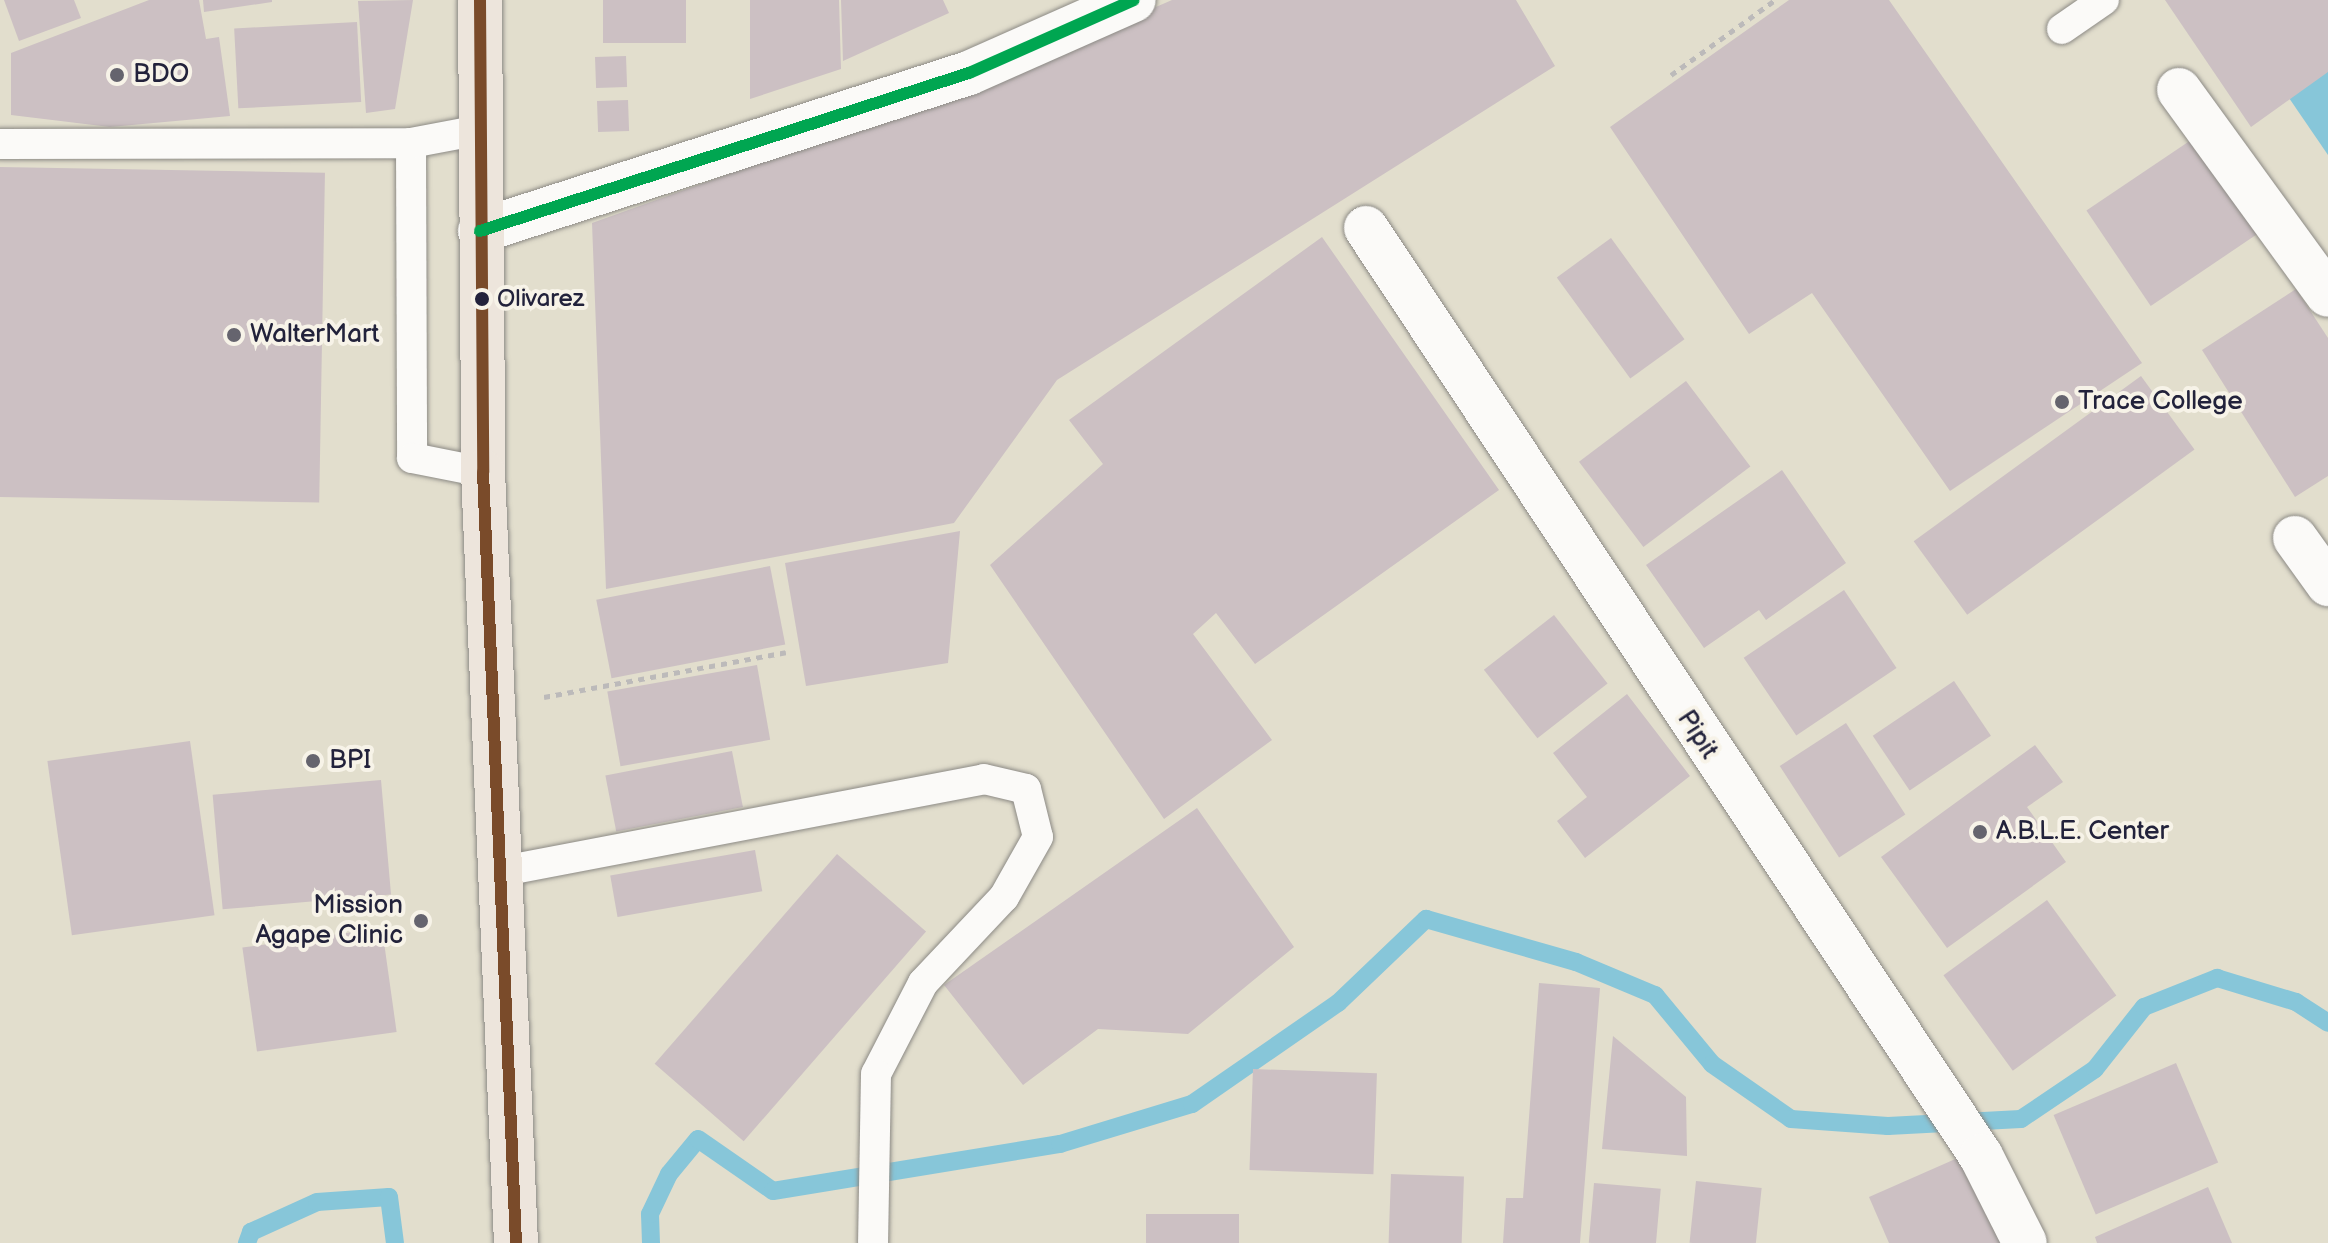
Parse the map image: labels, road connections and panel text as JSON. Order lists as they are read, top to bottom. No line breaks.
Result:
{"streets":{"street":["Pipit"]},"places":["BDO","Olivarez","WalterMart","Trace College","BPI","A.B.L.E. Center","Mission Agape Clinic"]}
